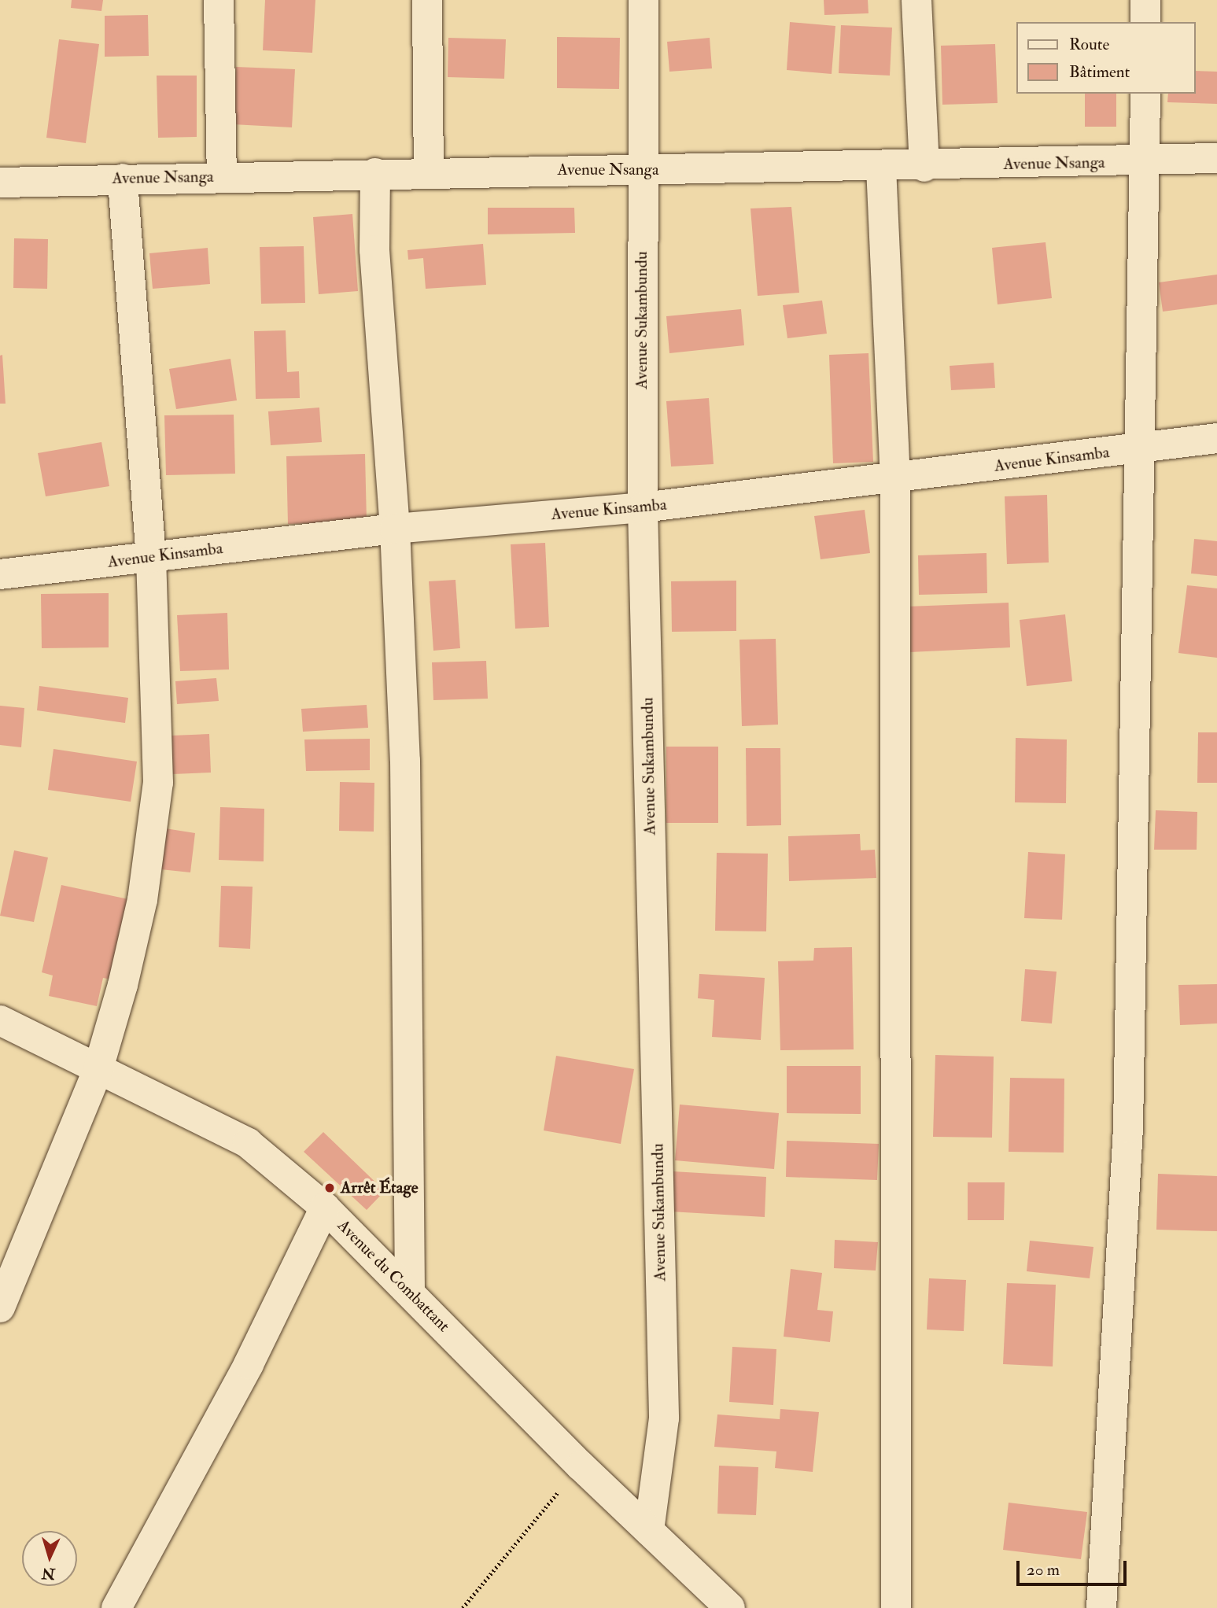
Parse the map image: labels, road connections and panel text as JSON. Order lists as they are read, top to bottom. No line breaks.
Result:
{"streets":{"street":["Avenue Nsanga","Avenue Sukambundu","Avenue Kinsamba","Avenue du Combattant"]},"crossings":[["Avenue Nsanga","Avenue Sukambundu"],["Avenue Sukambundu","Avenue Kinsamba"],["Avenue Sukambundu","Avenue du Combattant"]],"places":["Arrêt Étage"],"legend":["Route","Bâtiment"],"scale_bar":"20 m","north":"bottom"}
